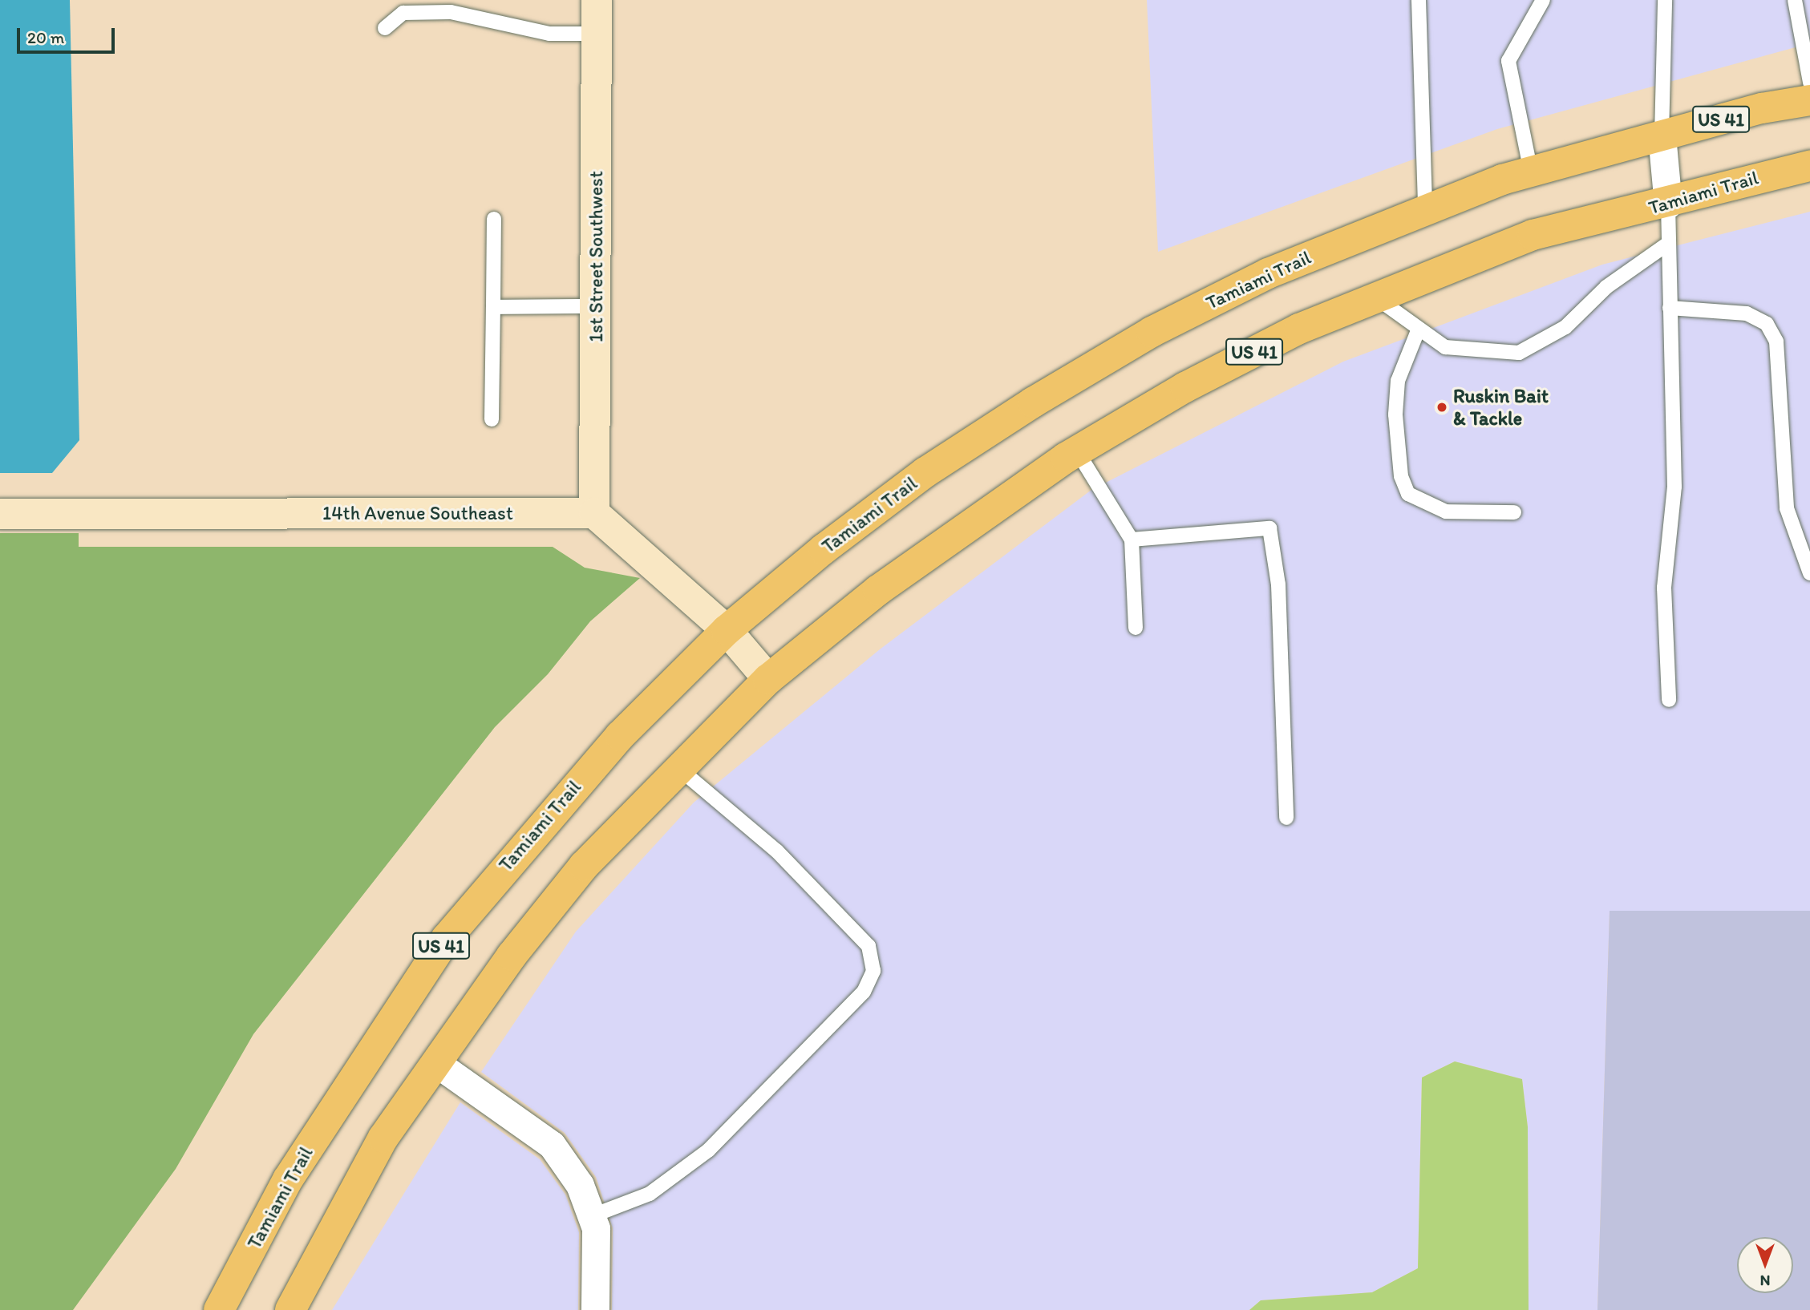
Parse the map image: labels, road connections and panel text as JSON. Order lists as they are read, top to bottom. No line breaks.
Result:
{"streets":{"main road":["US 41","Tamiami Trail"],"street":["1st Street Southwest","14th Avenue Southeast"]},"crossings":[["1st Street Southwest","14th Avenue Southeast"]],"places":["Ruskin Bait & Tackle"],"scale_bar":"20 m","north":"bottom"}
